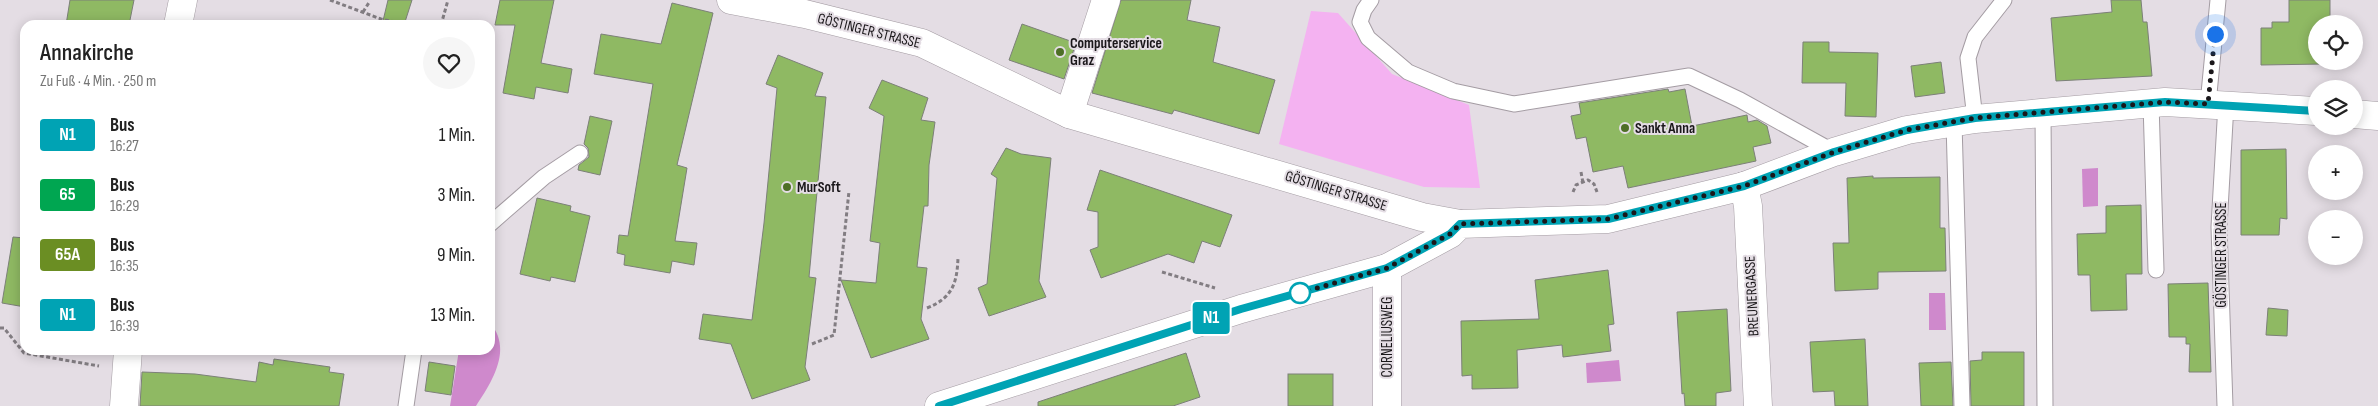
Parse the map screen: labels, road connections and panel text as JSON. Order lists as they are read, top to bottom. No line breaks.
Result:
{"streets":{"street":["GÖSTINGER STRASSE","BREUNERGASSE","CORNELIUSWEG"]},"crossings":[["GÖSTINGER STRASSE","BREUNERGASSE"]],"places":["Computerservice Graz","Sankt Anna","MurSoft"],"lines":["bus line N1"],"page":{"on_map":"N1","map_buttons":["+","−"],"heading":["Annakirche","Zu Fuß · 4 Min. · 250 m"],"list":[{"mark":"N1","name":"Bus","note":"16:27","value":"1 Min."},{"mark":"65","name":"Bus","note":"16:29","value":"3 Min."},{"mark":"65A","name":"Bus","note":"16:35","value":"9 Min."},{"mark":"N1","name":"Bus","note":"16:39","value":"13 Min."}]}}
